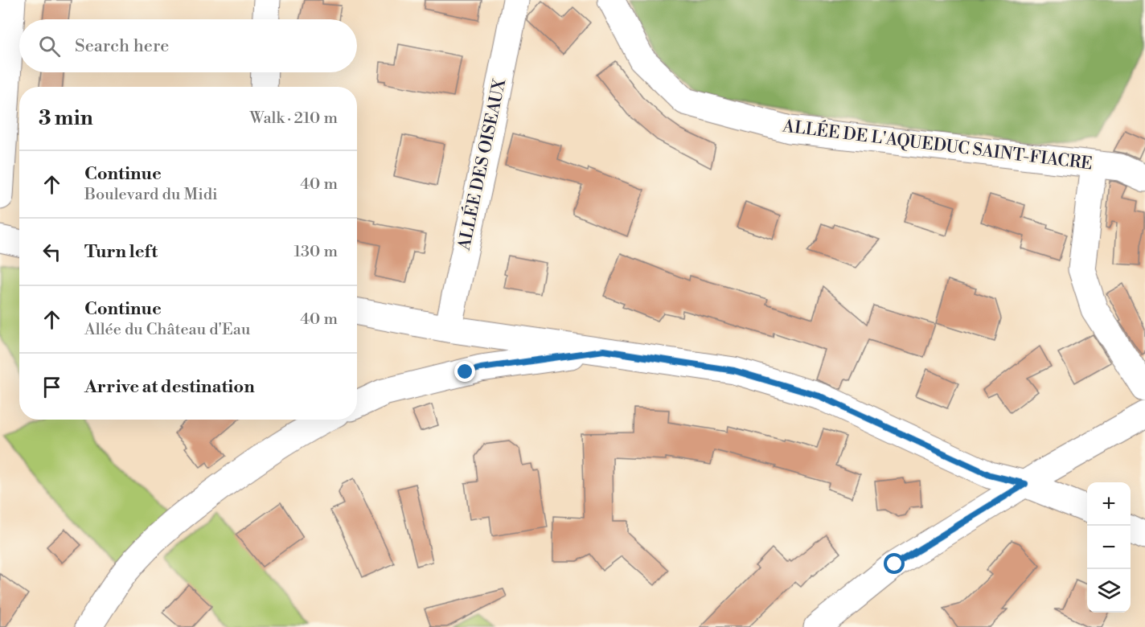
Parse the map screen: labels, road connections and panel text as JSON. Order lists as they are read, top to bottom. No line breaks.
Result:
{"streets":{"street":["ALLÉE DE L'AQUEDUC SAINT-FIACRE","ALLÉE DES OISEAUX"]},"page":{"search":"Search here","heading":["3 min","Walk · 210 m"],"list":[["Continue","Boulevard du Midi","40 m"],["Turn left","130 m"],["Continue","Allée du Château d'Eau","40 m"],"Arrive at destination"],"map_buttons":["+","−"]}}
